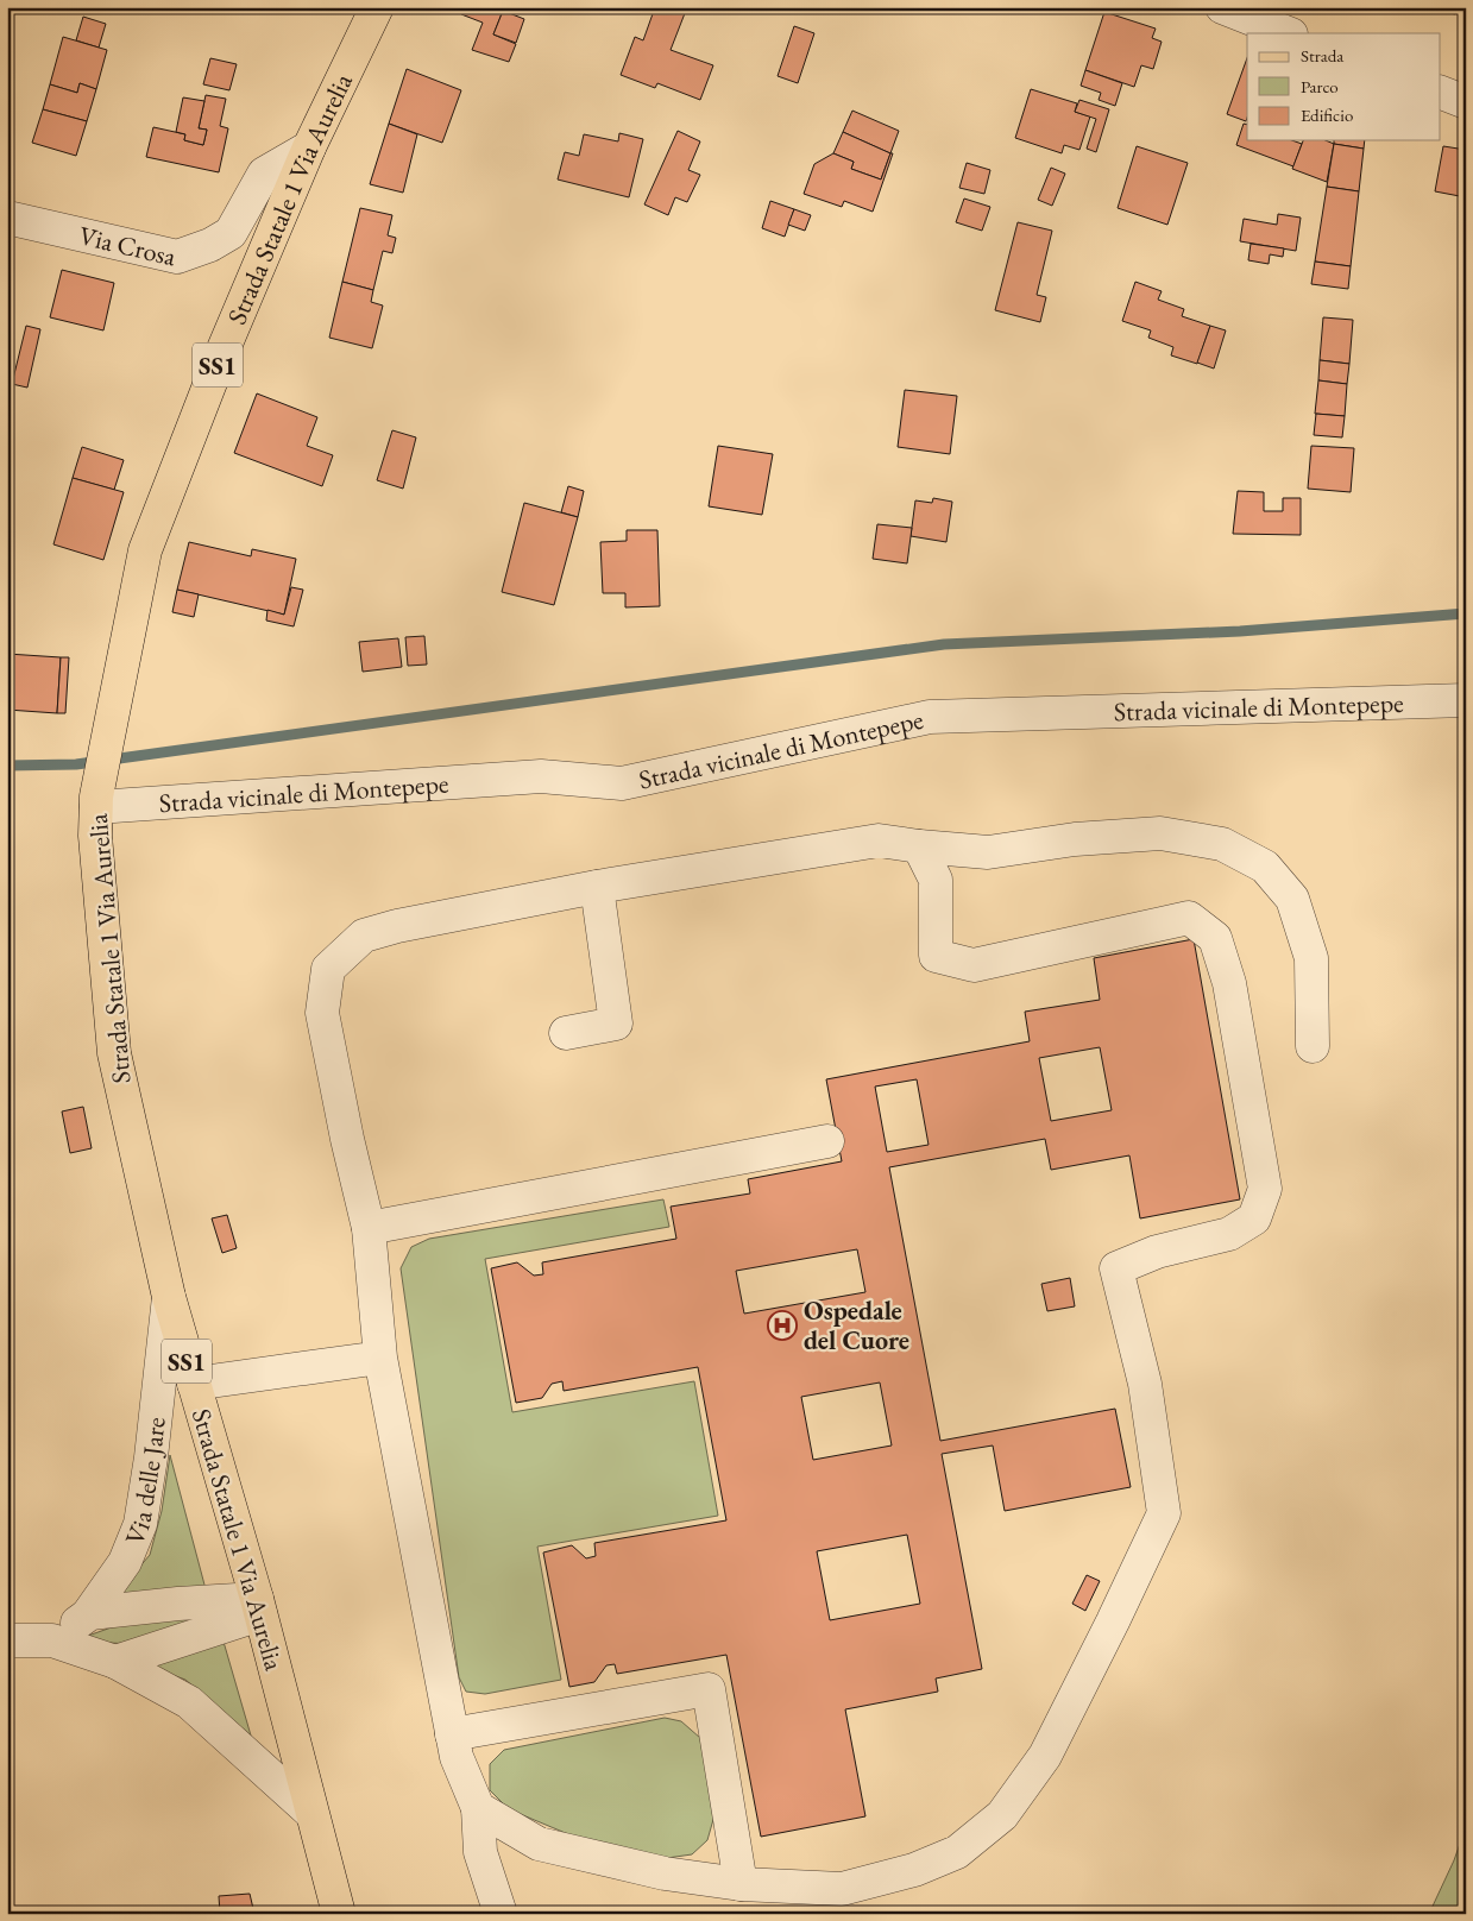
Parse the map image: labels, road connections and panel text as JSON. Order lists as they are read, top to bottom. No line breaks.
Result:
{"streets":{"main road":["Strada Statale 1 Via Aurelia","SS1"],"street":["Via Crosa","Strada vicinale di Montepepe","Via delle Jare"]},"crossings":[["Strada Statale 1 Via Aurelia","Via Crosa"],["Strada Statale 1 Via Aurelia","Strada vicinale di Montepepe"],["Strada Statale 1 Via Aurelia","Via delle Jare"]],"places":{"hospital":["Ospedale del Cuore"]},"legend":["Strada","Parco","Edificio"]}
